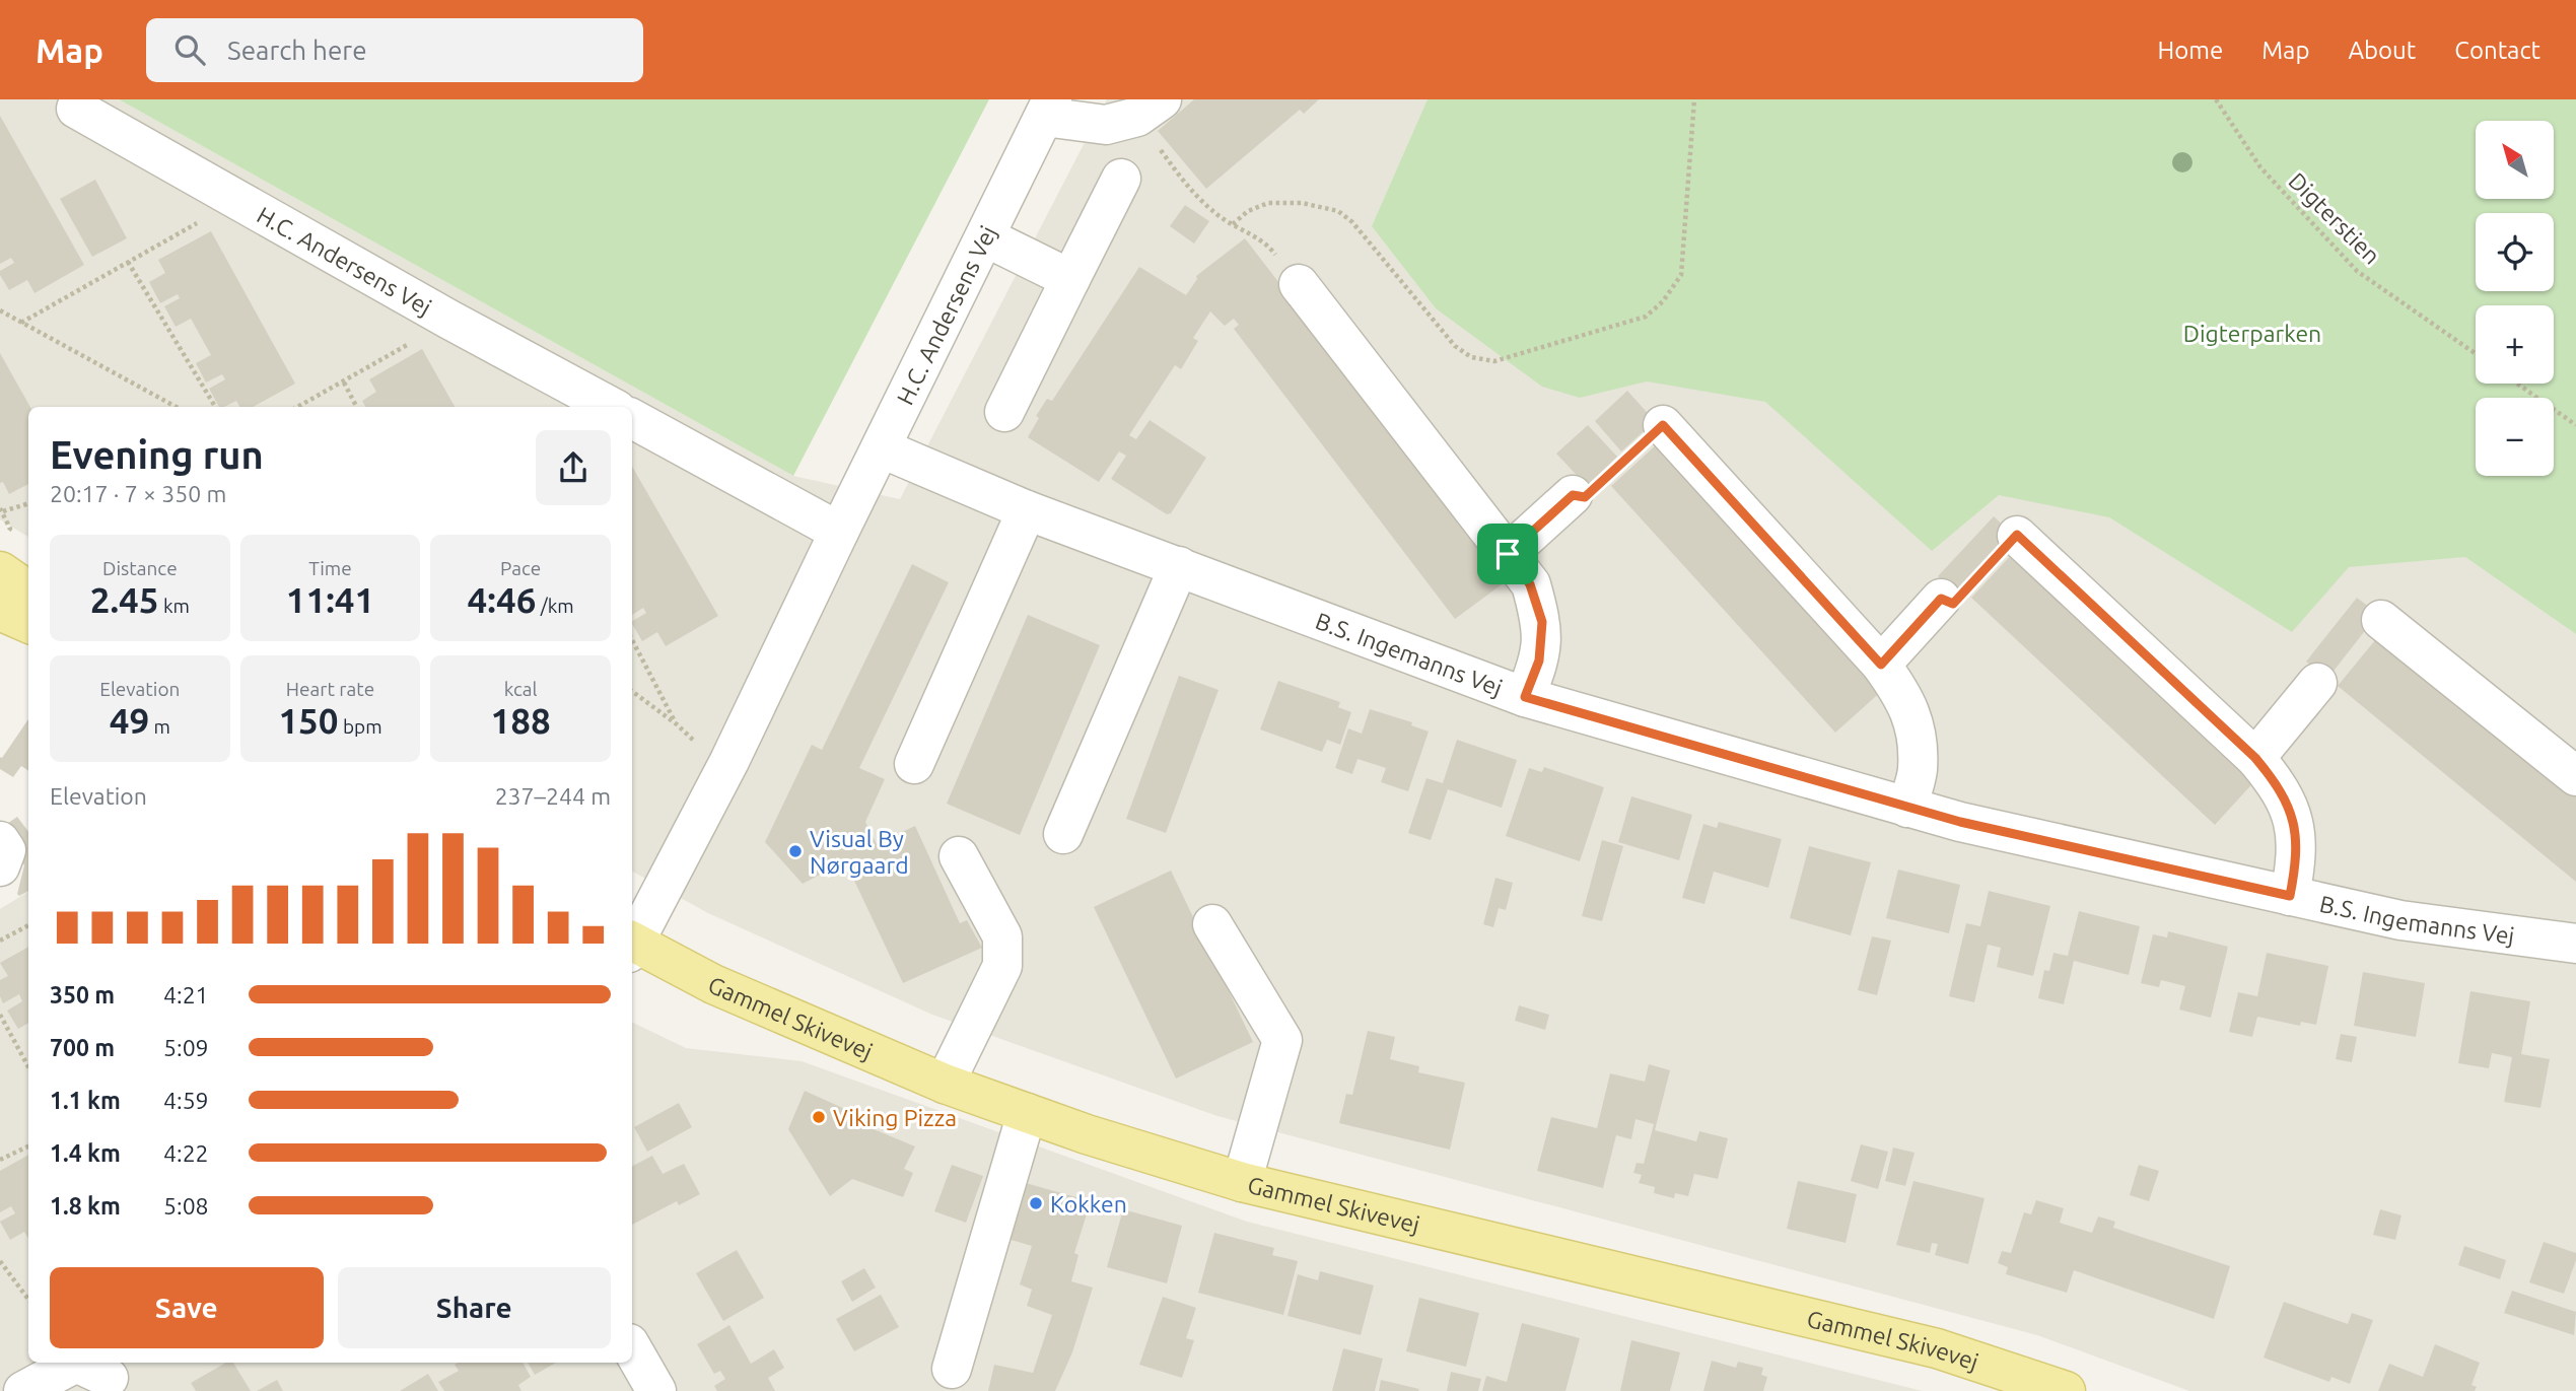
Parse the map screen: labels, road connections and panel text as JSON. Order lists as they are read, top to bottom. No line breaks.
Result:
{"streets":{"main road":["Gammel Skivevej"],"street":["H.C. Andersens Vej","B.S. Ingemanns Vej"],"path":["Digterstien"]},"crossings":[["H.C. Andersens Vej","B.S. Ingemanns Vej"]],"parks":["Digterparken"],"places":["Visual By Nørgaard","Viking Pizza","Kokken"],"north":"top left","page":{"header":"Map","search":"Search here","nav":["Home","Map","About","Contact"],"map_buttons":["+","−"],"heading":["Evening run","20:17 · 7 × 350 m"],"stats":[["Distance","2.45 km"],["Time","11:41"],["Pace","4:46 /km"],["Elevation","49 m"],["Heart rate","150 bpm"],["kcal","188"]],"chart":["Elevation","237–244 m"],"list":[{"name":"350 m","note":"4:21"},{"name":"700 m","note":"5:09"},{"name":"1.1 km","note":"4:59"},{"name":"1.4 km","note":"4:22"},{"name":"1.8 km","note":"5:08"}],"buttons":["Save","Share"]}}
